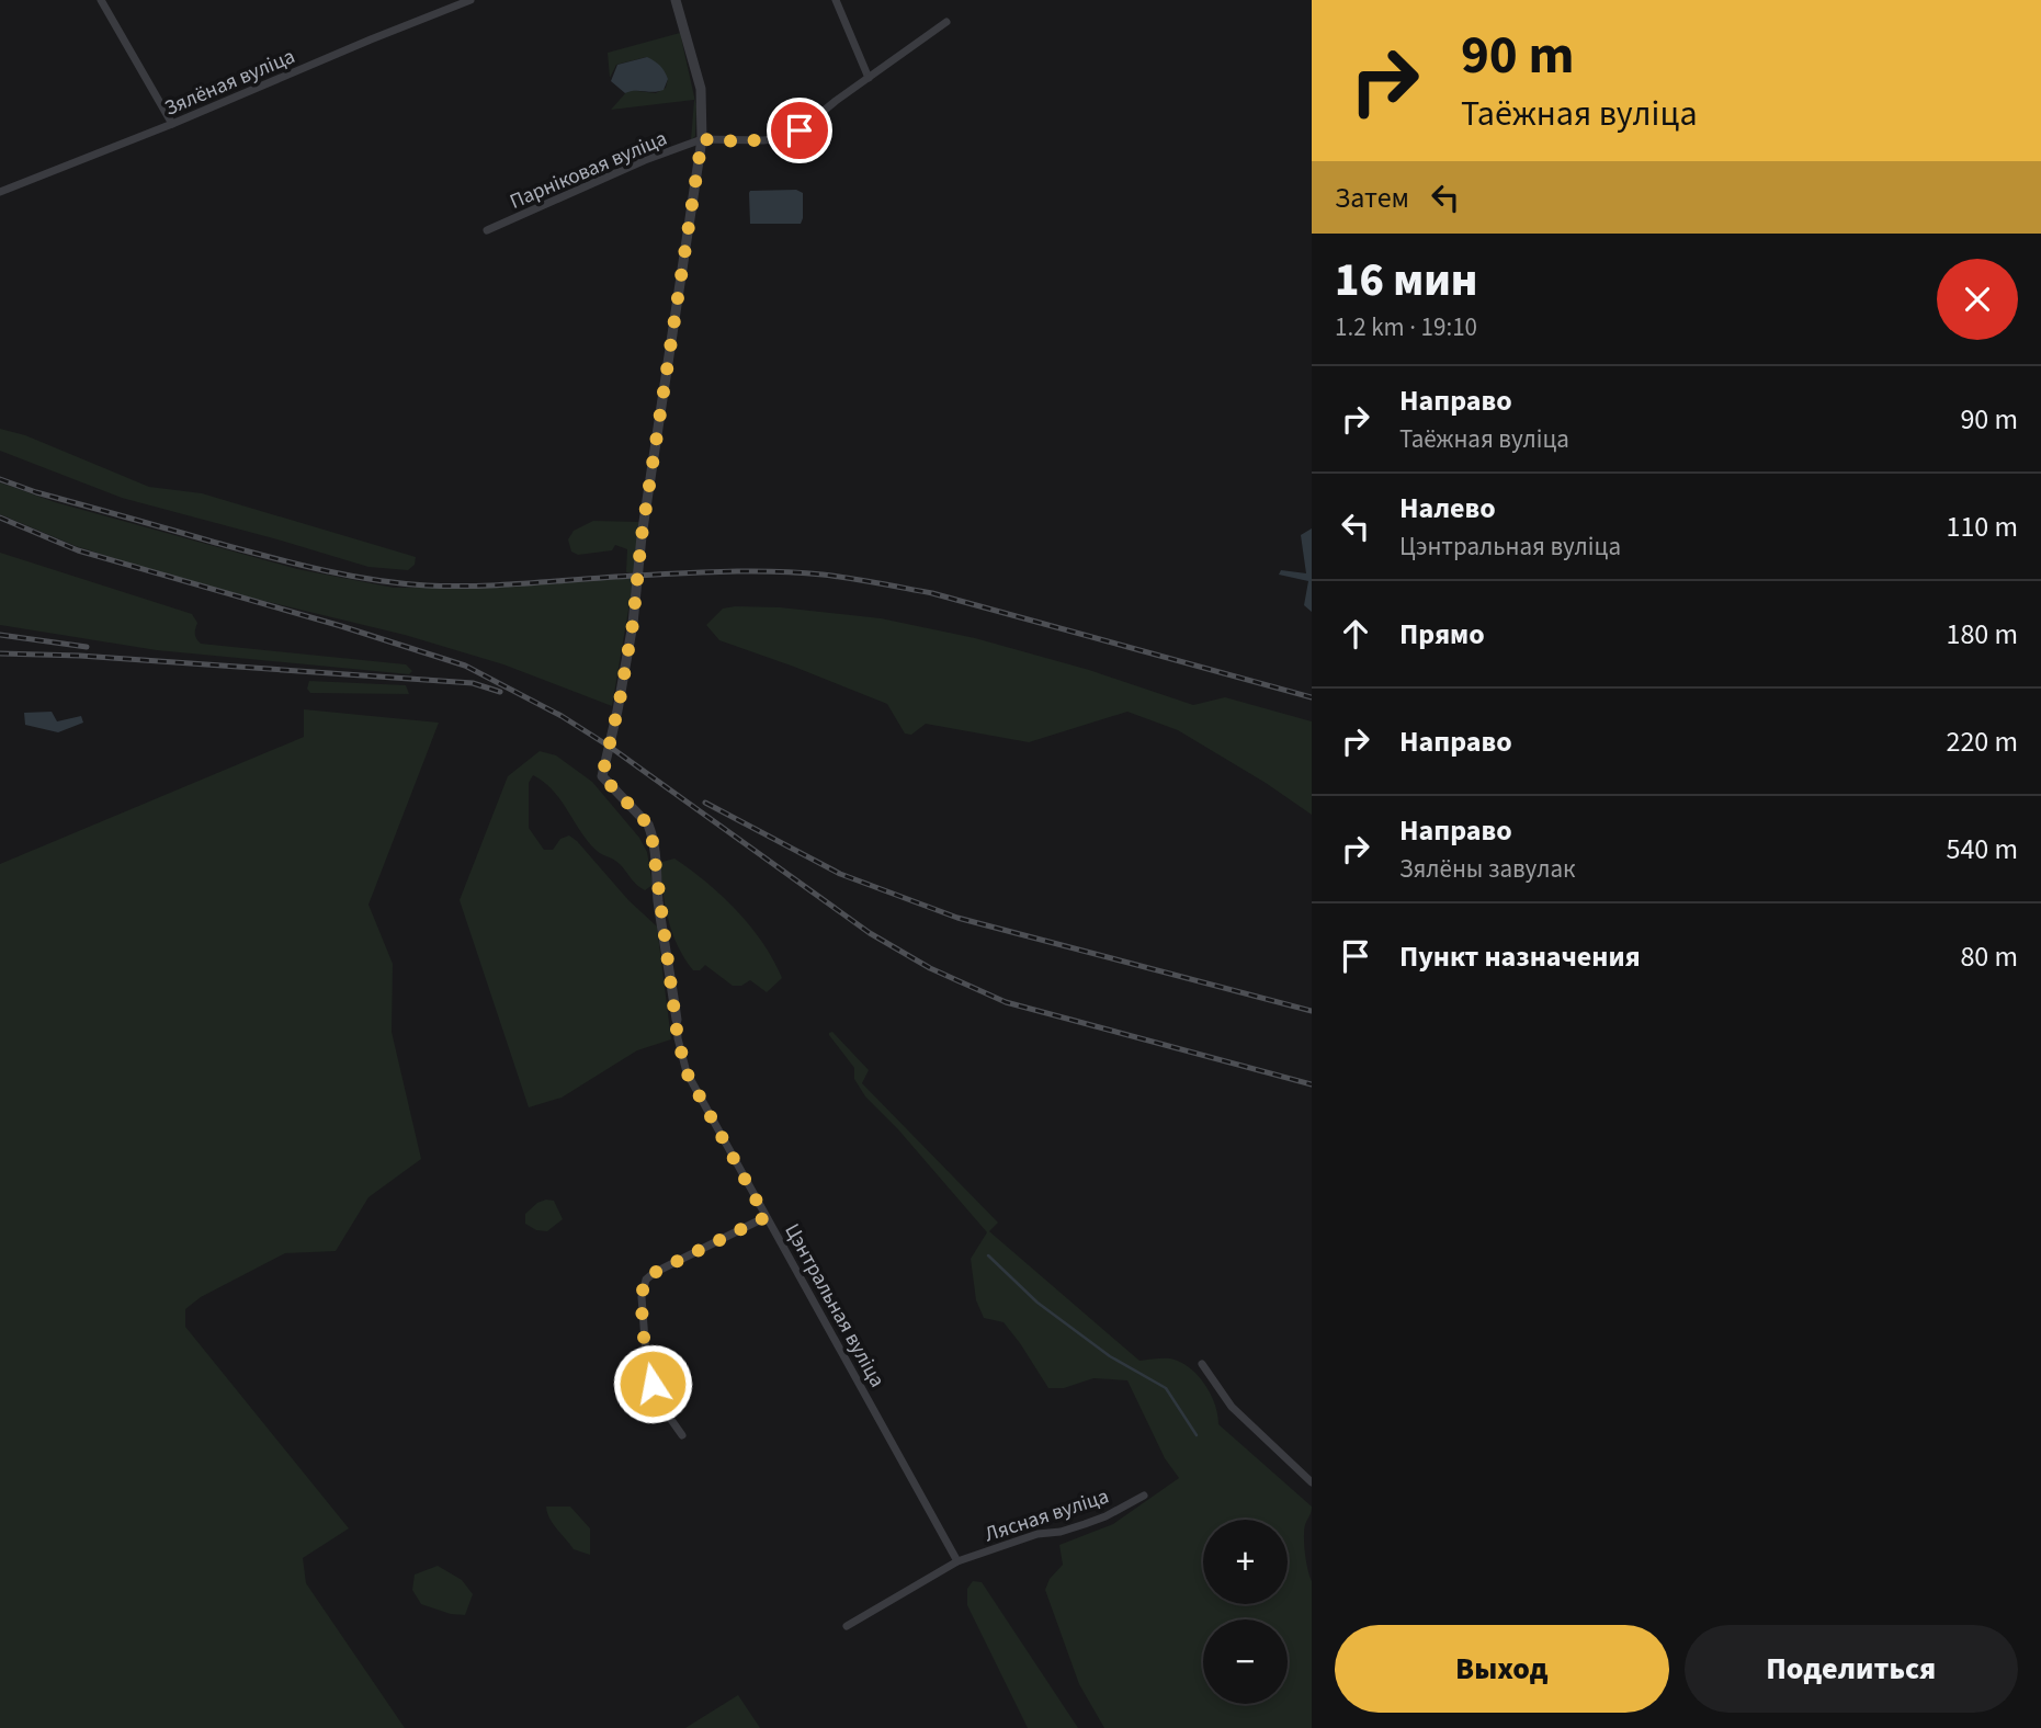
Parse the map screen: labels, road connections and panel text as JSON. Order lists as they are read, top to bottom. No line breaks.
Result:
{"streets":{"street":["Зялёная вуліца","Парніковая вуліца","Цэнтральная вуліца","Лясная вуліца"]},"crossings":[["Цэнтральная вуліца","Лясная вуліца"]],"page":{"turn":["90 m","Таёжная вуліца"],"then":"Затем","heading":["16 мин","1.2 km · 19:10"],"list":[{"name":"Направо","note":"Таёжная вуліца","value":"90 m"},{"name":"Налево","note":"Цэнтральная вуліца","value":"110 m"},{"name":"Прямо","value":"180 m"},{"name":"Направо","value":"220 m"},{"name":"Направо","note":"Зялёны завулак","value":"540 m"},{"name":"Пункт назначения","value":"80 m"}],"map_buttons":["+","−"],"buttons":["Выход","Поделиться"]}}
